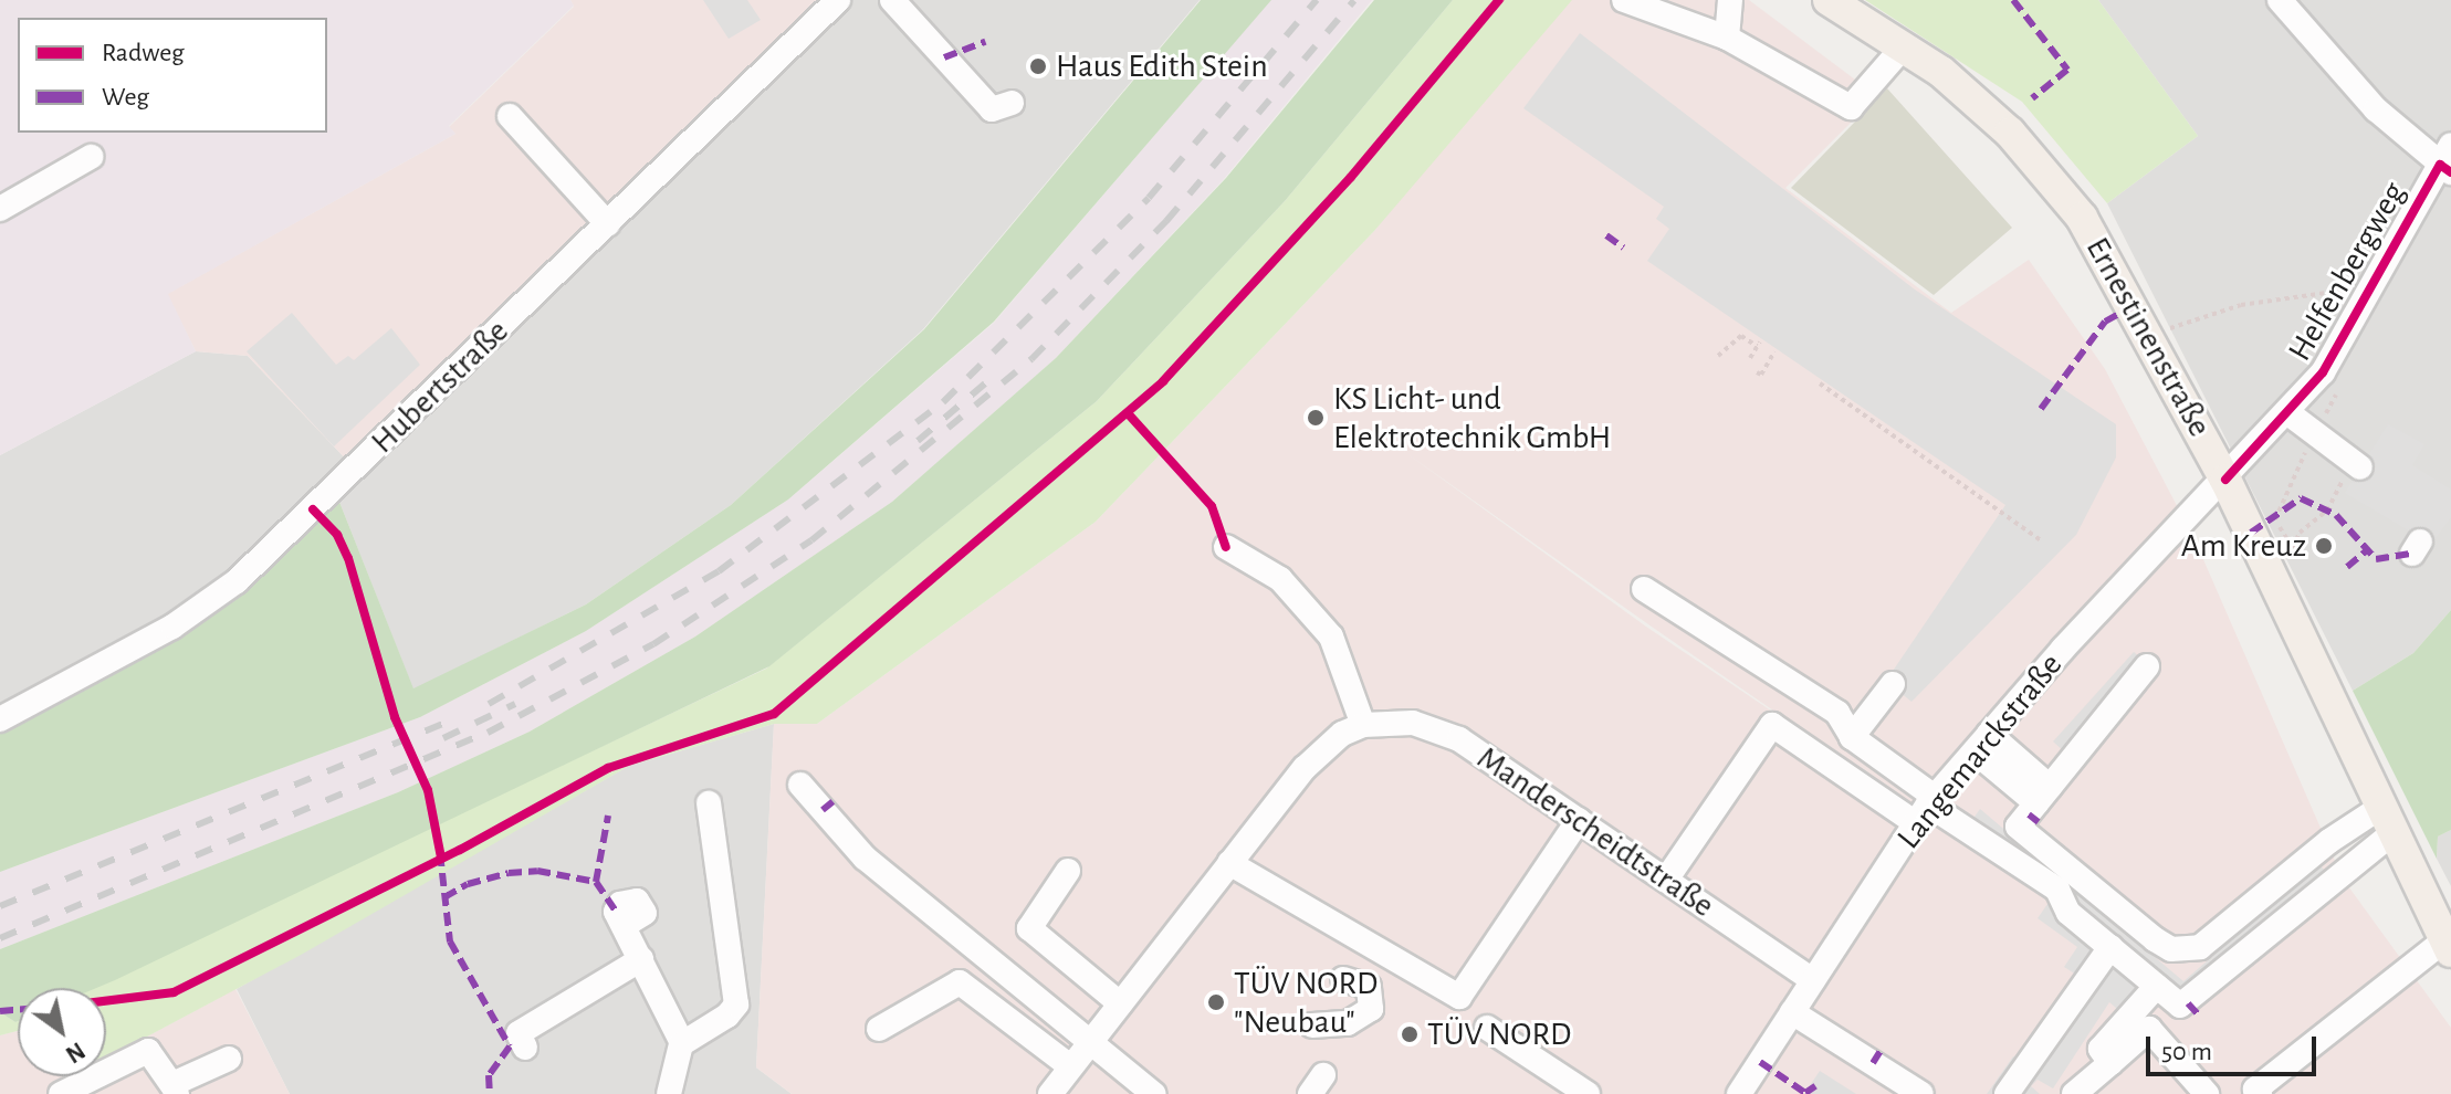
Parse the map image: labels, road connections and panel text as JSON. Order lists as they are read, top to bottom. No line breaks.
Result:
{"streets":{"main road":["Ernestinenstraße"],"street":["Helfenbergweg","Hubertstraße","Langemarckstraße","Manderscheidtstraße"]},"crossings":[["Helfenbergweg","Ernestinenstraße"],["Helfenbergweg","Langemarckstraße"],["Ernestinenstraße","Langemarckstraße"],["Langemarckstraße","Manderscheidtstraße"]],"places":["Haus Edith Stein","KS Licht- und Elektrotechnik GmbH","Am Kreuz","TÜV NORD \"Neubau\"","TÜV NORD"],"legend":["Radweg","Weg"],"scale_bar":"50 m","north":"bottom right"}
